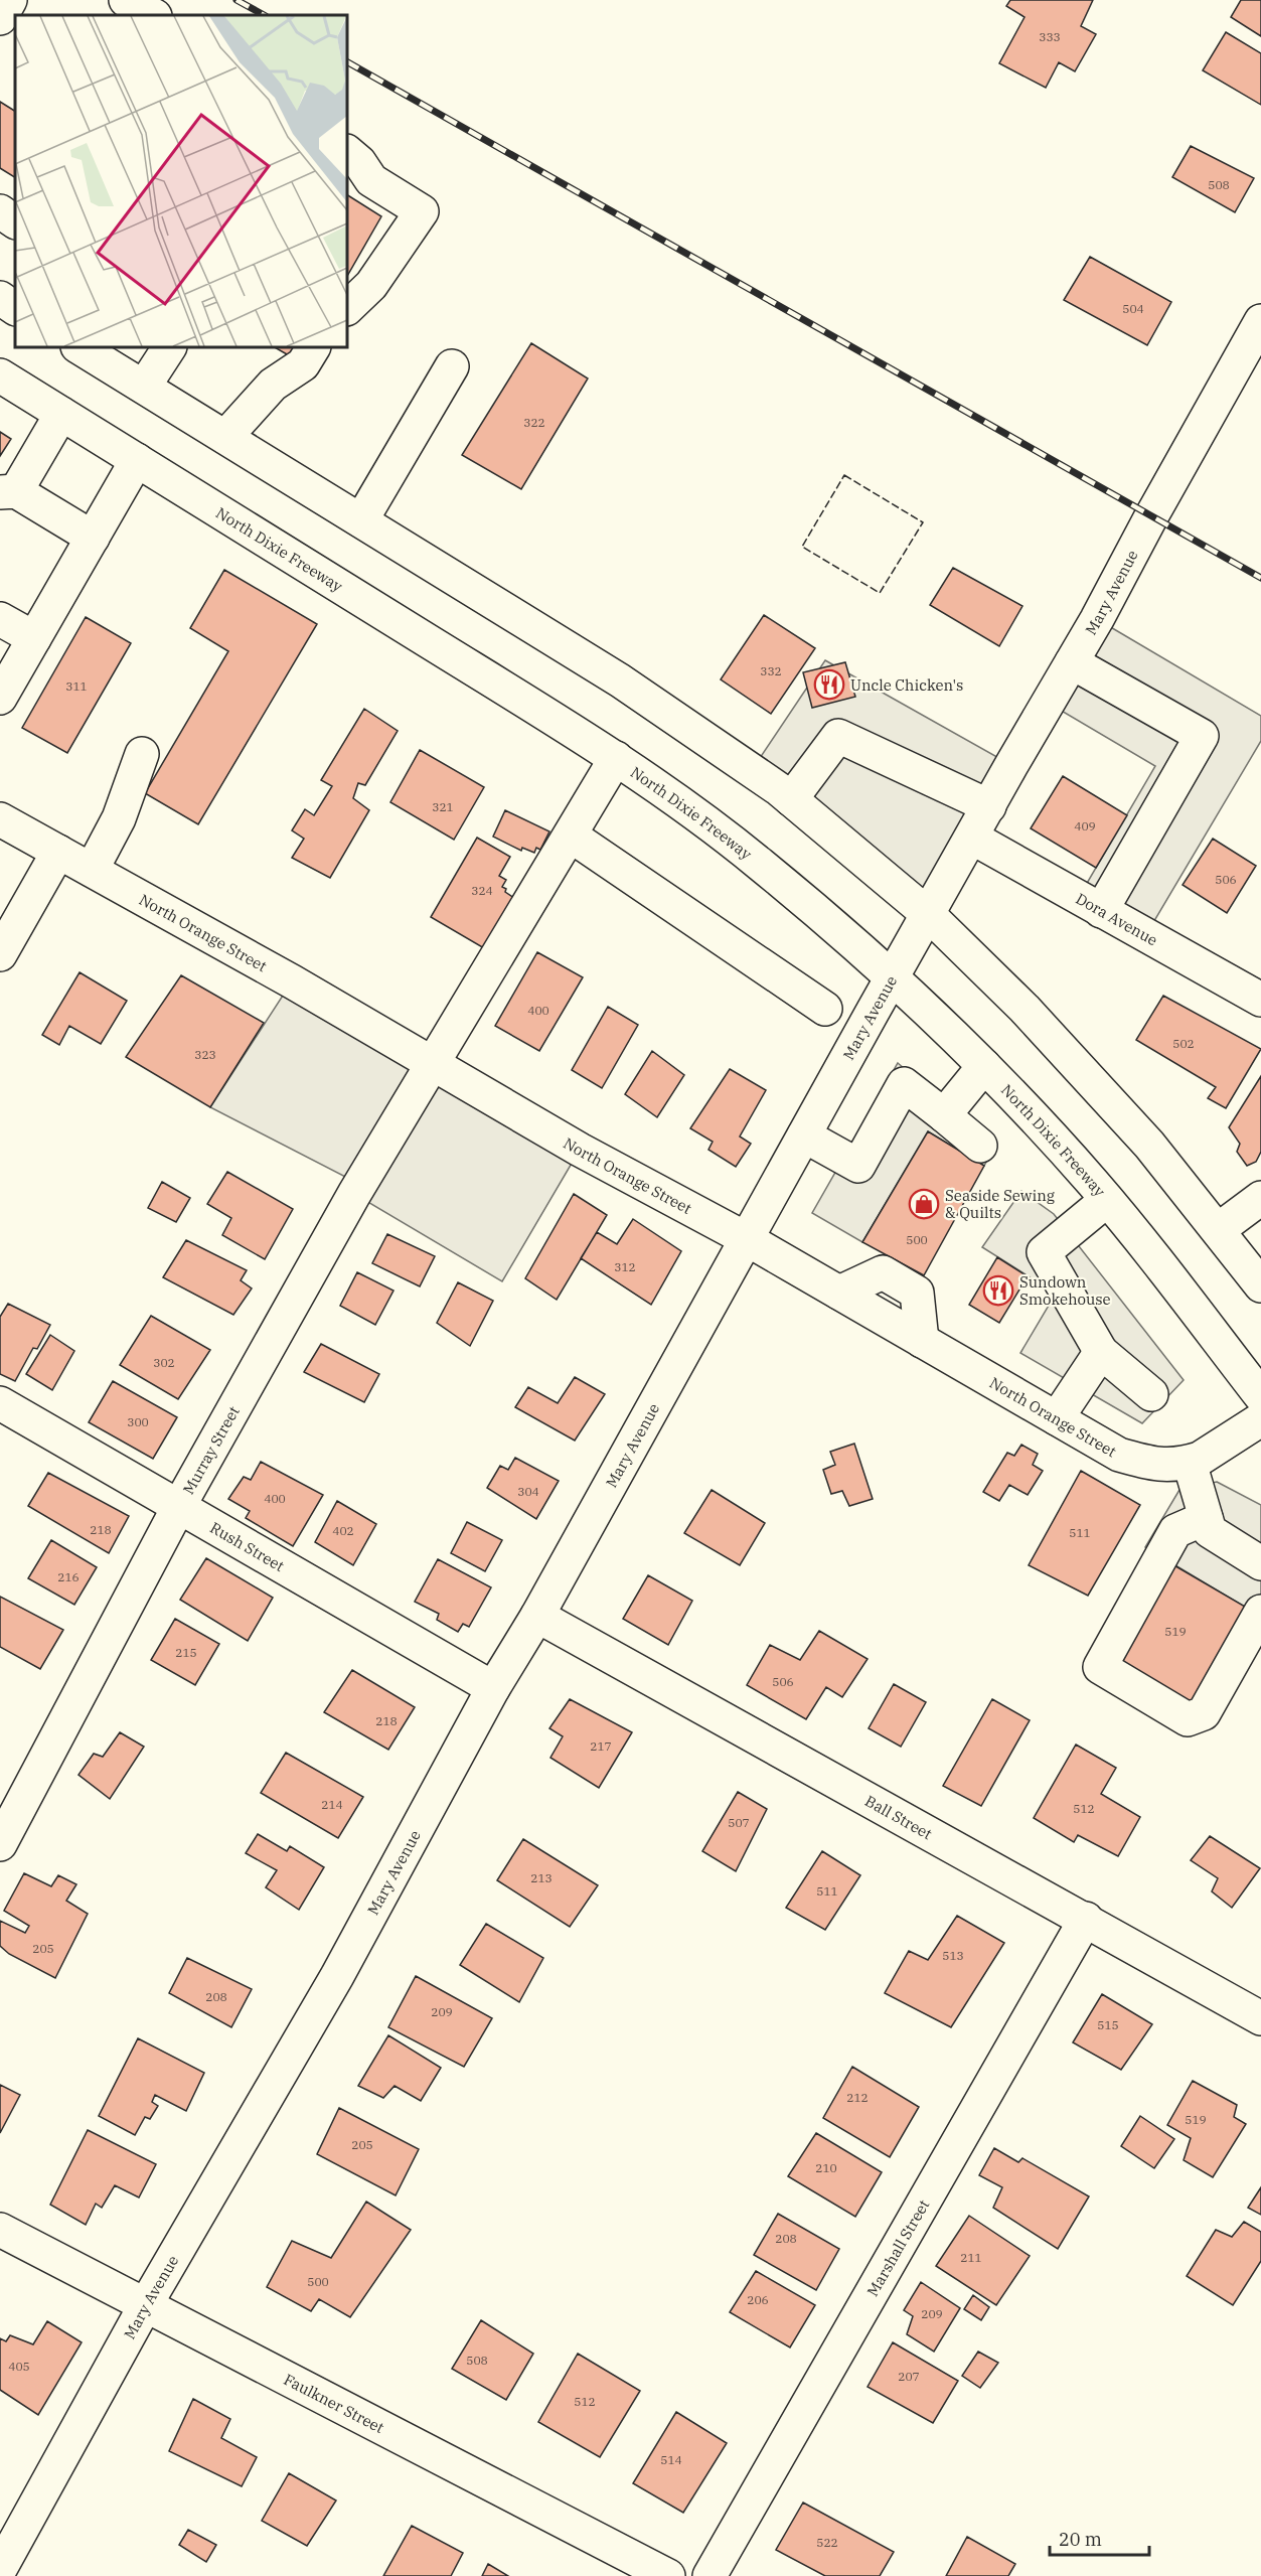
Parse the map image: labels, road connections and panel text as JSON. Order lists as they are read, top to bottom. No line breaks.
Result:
{"streets":{"street":["North Dixie Freeway","Mary Avenue","Dora Avenue","North Orange Street","Murray Street","Rush Street","Ball Street","Marshall Street","Faulkner Street"]},"crossings":[["North Dixie Freeway","Mary Avenue"],["North Dixie Freeway","Murray Street"],["Mary Avenue","Dora Avenue"],["Mary Avenue","North Orange Street"],["Mary Avenue","Rush Street"],["Mary Avenue","Ball Street"],["Mary Avenue","Faulkner Street"],["North Orange Street","Murray Street"],["Murray Street","Rush Street"],["Ball Street","Marshall Street"]],"places":{"restaurant":["Uncle Chicken's","Sundown Smokehouse"],"shop":["Seaside Sewing & Quilts"]},"house_numbers":["333","508","504","322","332","311","321","409","506","324","400","502","323","500","312","302","300","304","400","218","402","511","216","519","215","506","218","217","214","512","507","213","511","205","513","208","209","515","212","519","205","210","208","211","500","206","209","508","405","207","512","514","522"],"scale_bar":"20 m"}
